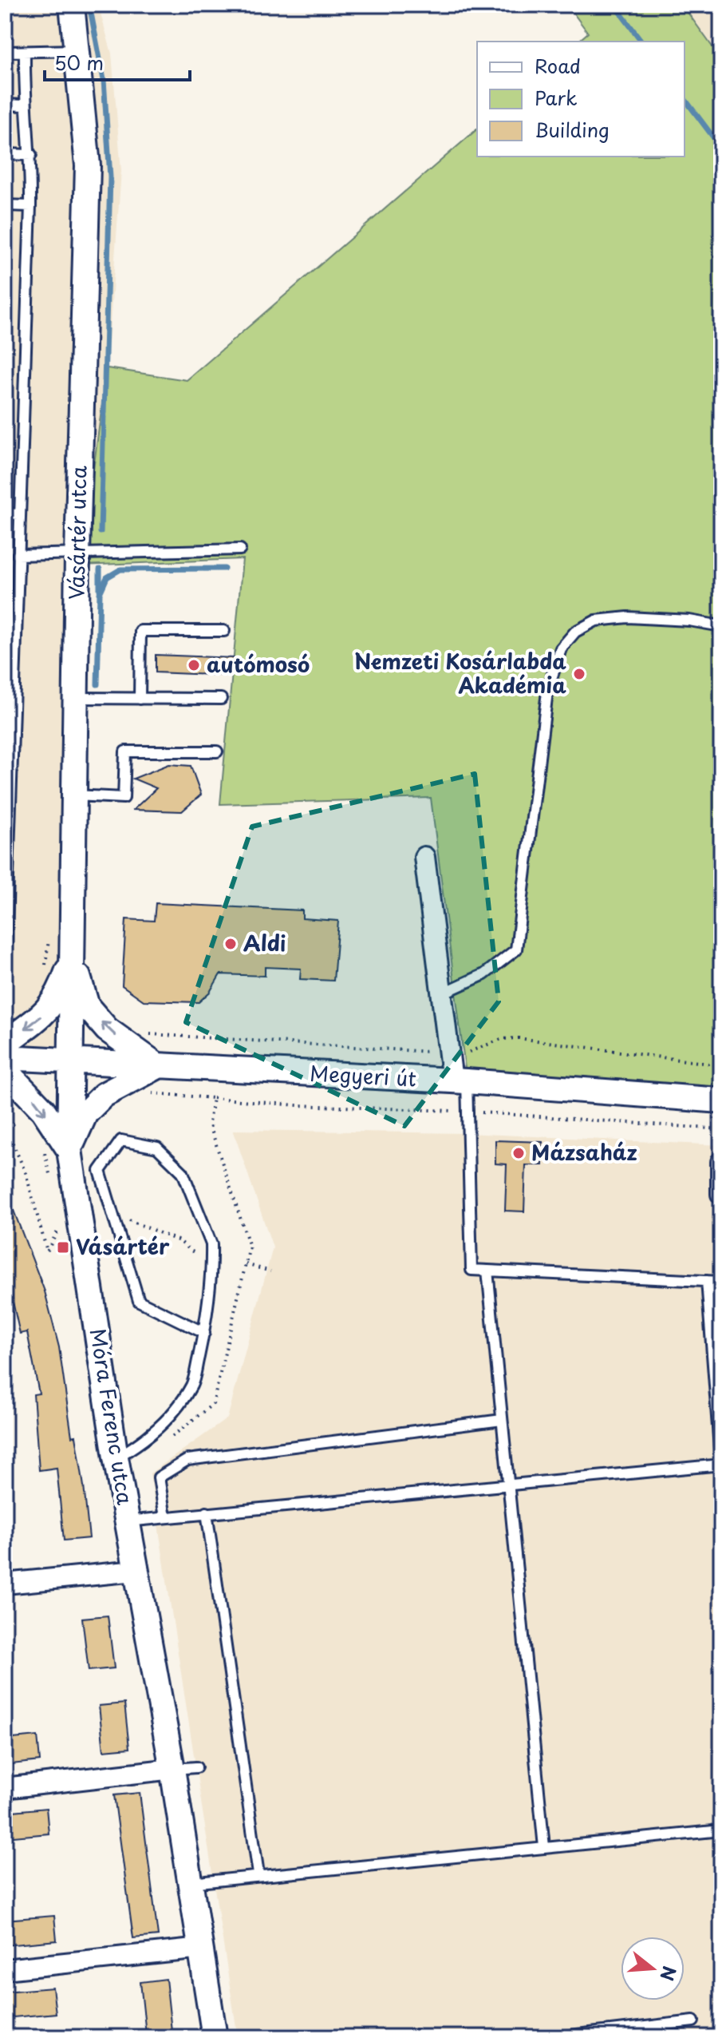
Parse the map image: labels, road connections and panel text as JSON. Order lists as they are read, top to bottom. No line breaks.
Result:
{"streets":{"street":["Vásártér utca","Megyeri út","Móra Ferenc utca"]},"crossings":[["Vásártér utca","Megyeri út"],["Vásártér utca","Móra Ferenc utca"],["Megyeri út","Móra Ferenc utca"]],"places":{"other":["autómosó","Nemzeti Kosárlabda Akadémia","Aldi","Mázsaház"],"transit":["Vásártér"]},"legend":["Road","Park","Building"],"scale_bar":"50 m","north":"right"}
